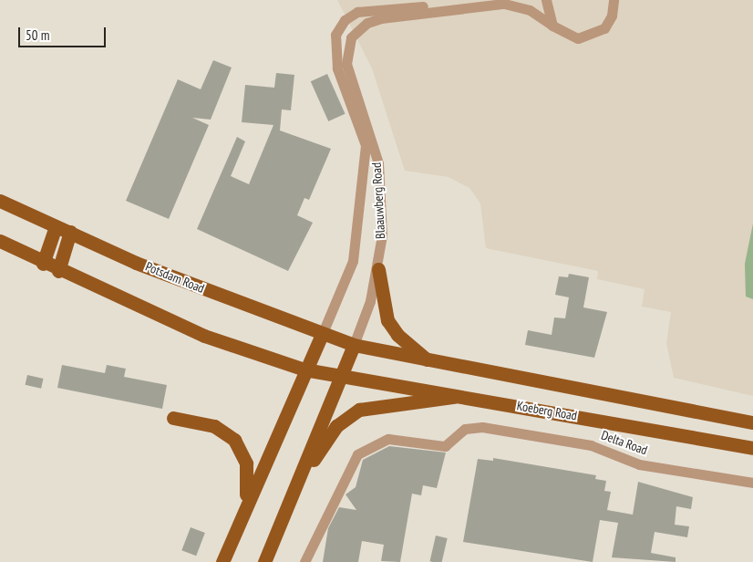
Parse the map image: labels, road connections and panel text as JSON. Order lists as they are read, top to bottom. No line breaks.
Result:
{"streets":{"main road":["Blaauwberg Road","Potsdam Road","Koeberg Road"],"street":["Delta Road"]},"crossings":[["Blaauwberg Road","Potsdam Road"],["Blaauwberg Road","Koeberg Road"],["Potsdam Road","Koeberg Road"]],"scale_bar":"50 m"}
